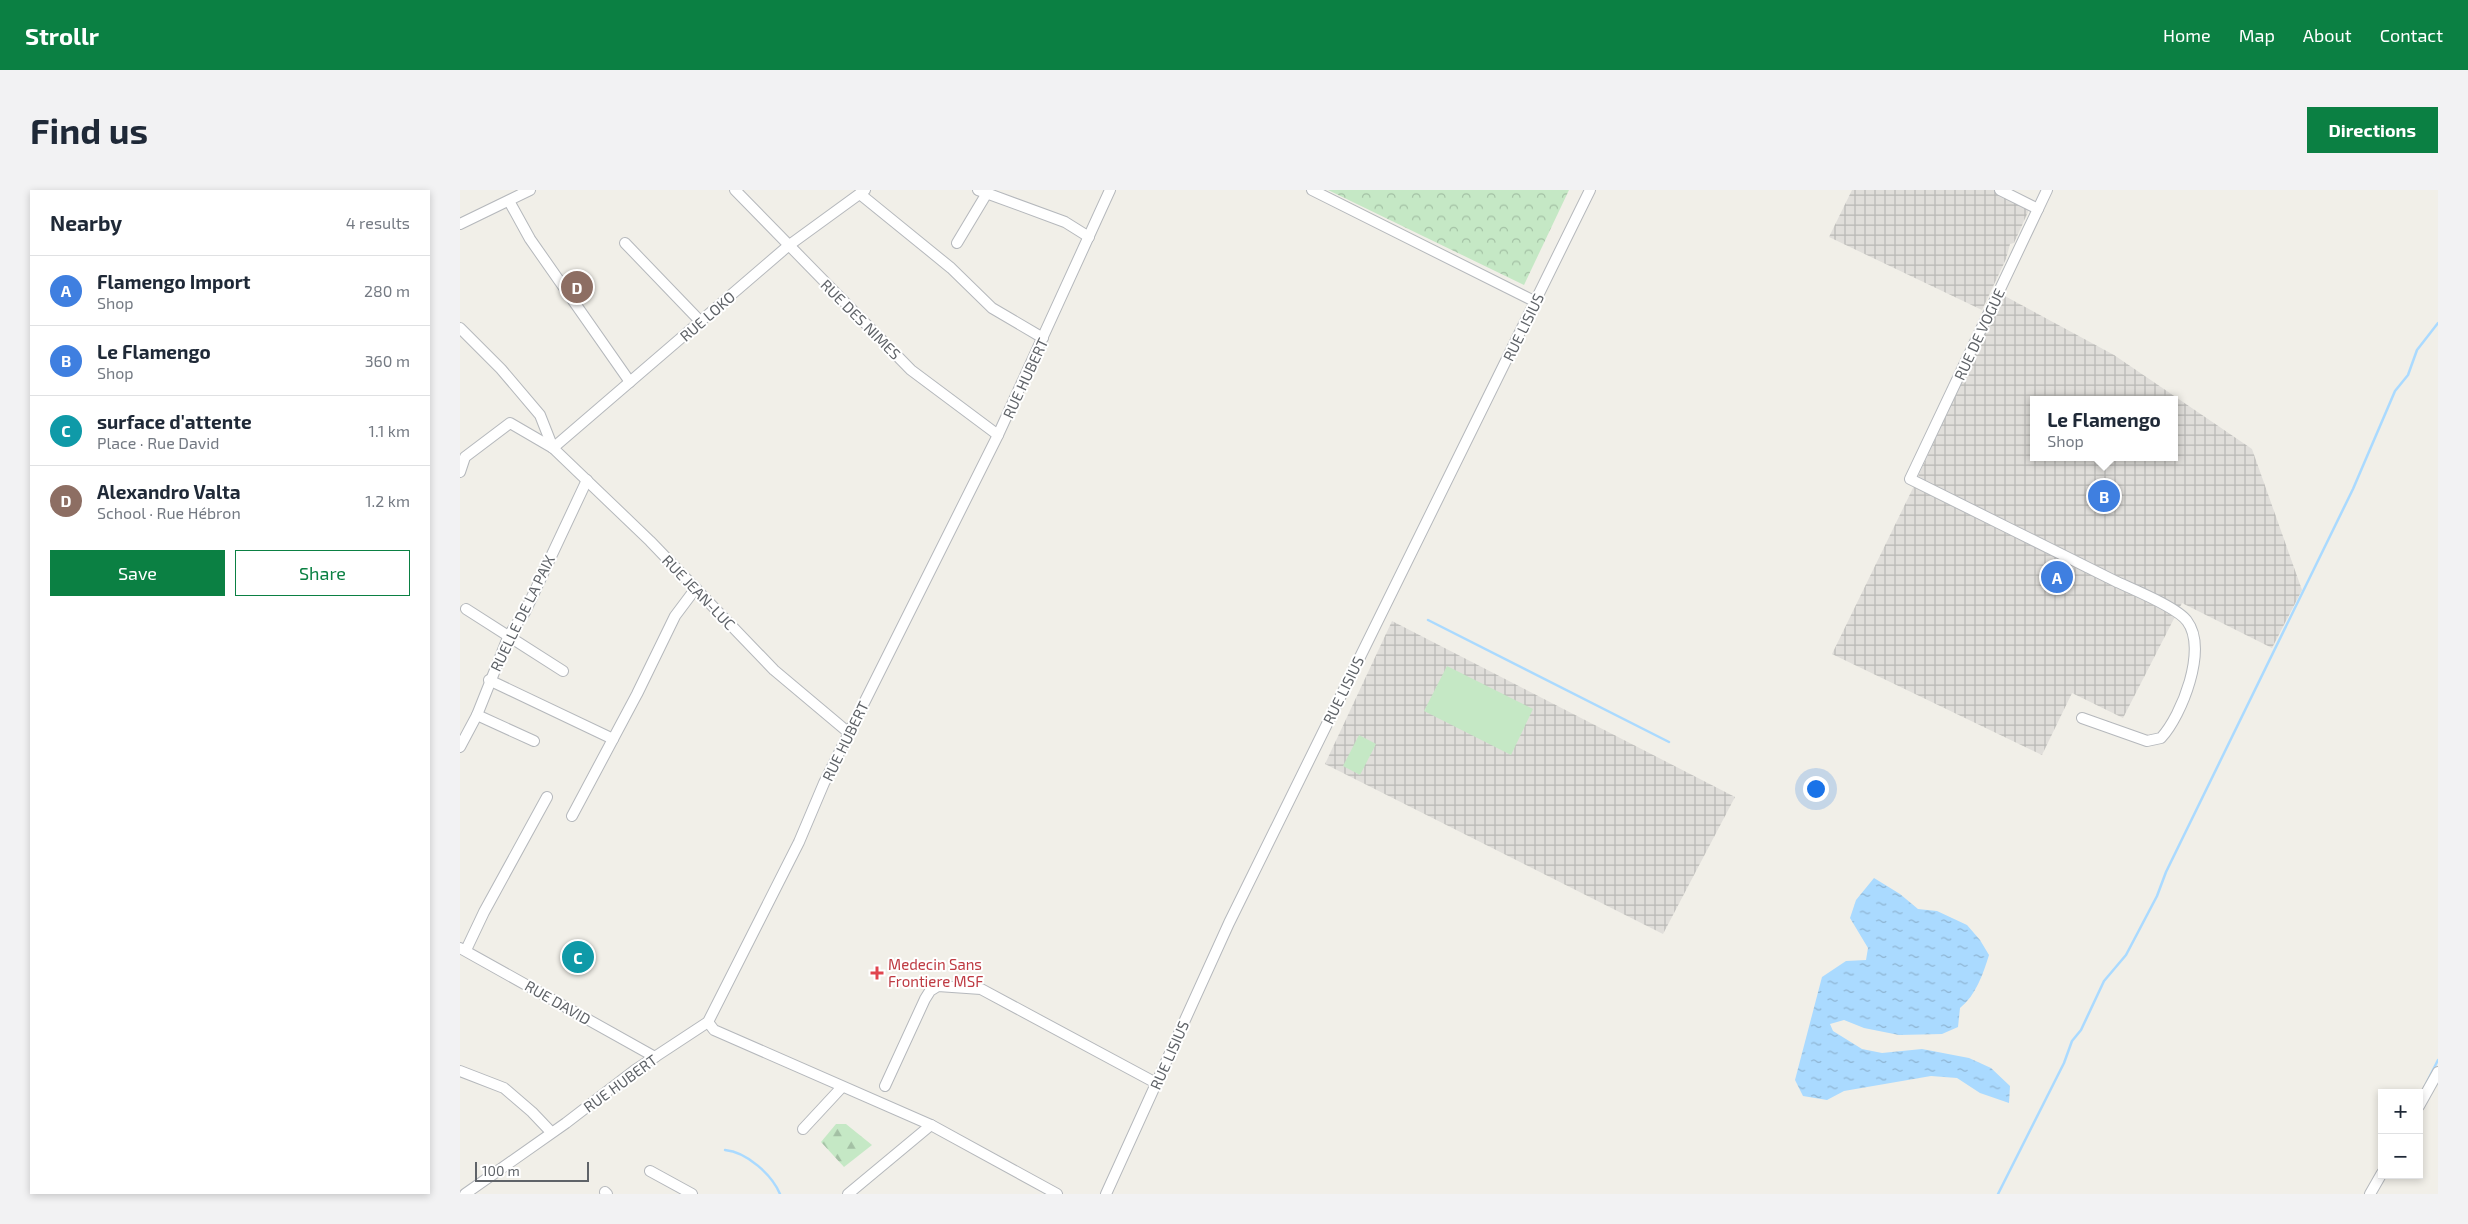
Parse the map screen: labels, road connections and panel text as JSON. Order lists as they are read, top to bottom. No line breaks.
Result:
{"streets":{"street":["RUE LOKO","RUE DES NIMES","RUE LISIUS","RUE DE VOGUE","RUE HUBERT","RUE JEAN-LUC","RUELLE DE LA PAIX","RUE DAVID"]},"crossings":[["RUE LOKO","RUE DES NIMES"],["RUE LOKO","RUE JEAN-LUC"],["RUE DES NIMES","RUE HUBERT"],["RUE HUBERT","RUE JEAN-LUC"],["RUE HUBERT","RUE DAVID"],["RUE JEAN-LUC","RUELLE DE LA PAIX"]],"places":{"health":["Medecin Sans Frontiere MSF"]},"scale_bar":"100 m","page":{"header":"Strollr","nav":["Home","Map","About","Contact"],"buttons":["Directions",["Save","Share"]],"title":"Find us","heading":["Nearby","4 results"],"list":[{"mark":"A","name":"Flamengo Import","note":"Shop","value":"280 m"},{"mark":"B","name":"Le Flamengo","note":"Shop","value":"360 m"},{"mark":"C","name":"surface d'attente","note":"Place · Rue David","value":"1.1 km"},{"mark":"D","name":"Alexandro Valta","note":"School · Rue Hébron","value":"1.2 km"}],"pins":["D","B","A","C"],"popup":["Le Flamengo","Shop"],"map_buttons":["+","−"],"scale":"100 m"}}
